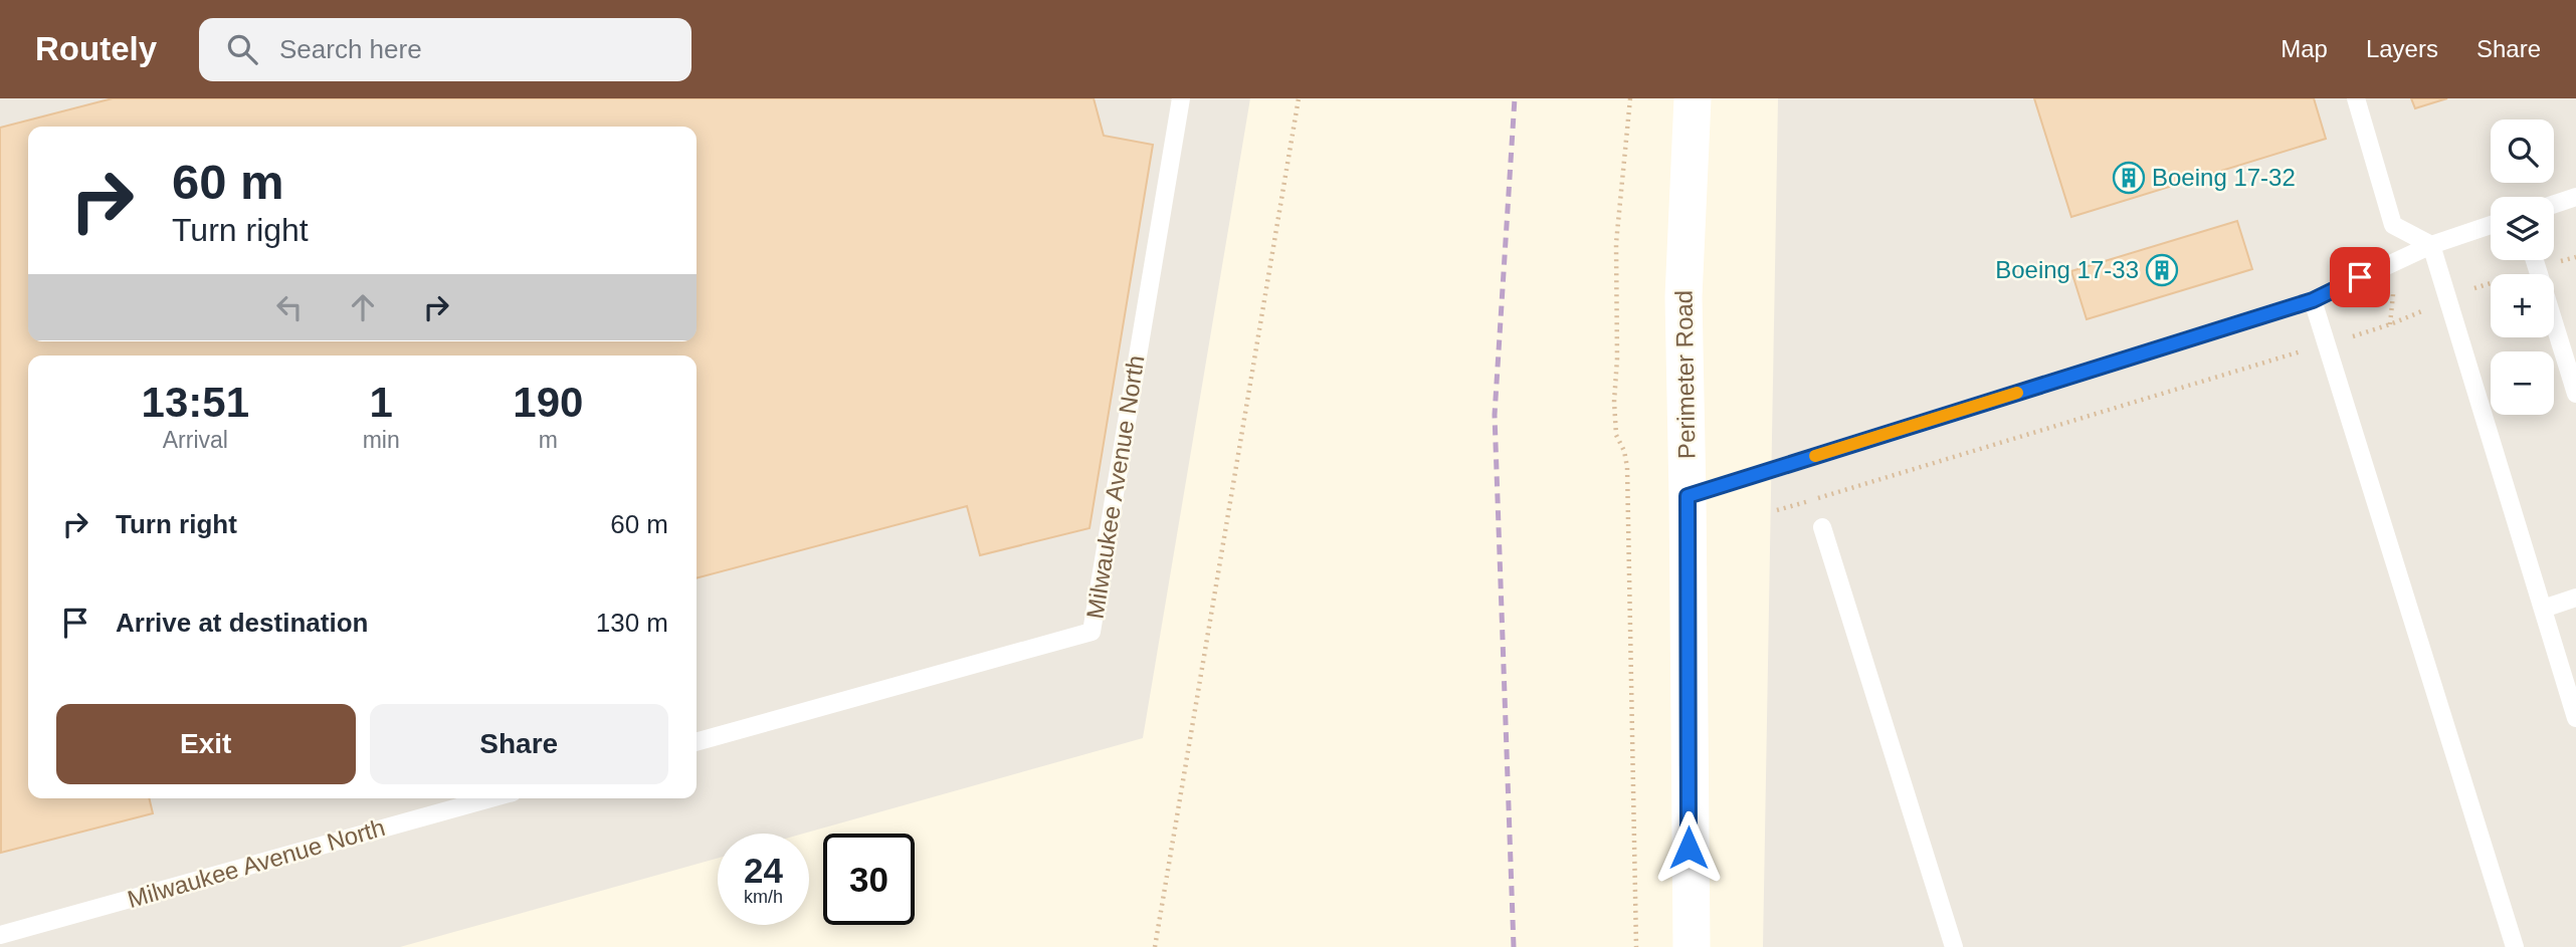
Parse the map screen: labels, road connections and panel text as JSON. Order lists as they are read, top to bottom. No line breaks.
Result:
{"streets":{"street":["Perimeter Road"],"lane":["Milwaukee Avenue North"]},"places":{"building":["Boeing 17-32","Boeing 17-33"]},"page":{"header":"Routely","search":"Search here","nav":["Map","Layers","Share"],"map_buttons":["+","−"],"turn":["60 m","Turn right"],"eta":["13:51","Arrival","1","min","190","m"],"list":[{"name":"Turn right","value":"60 m"},{"name":"Arrive at destination","value":"130 m"}],"buttons":["Exit","Share"],"speed":"24 km/h","limit":"30"}}
